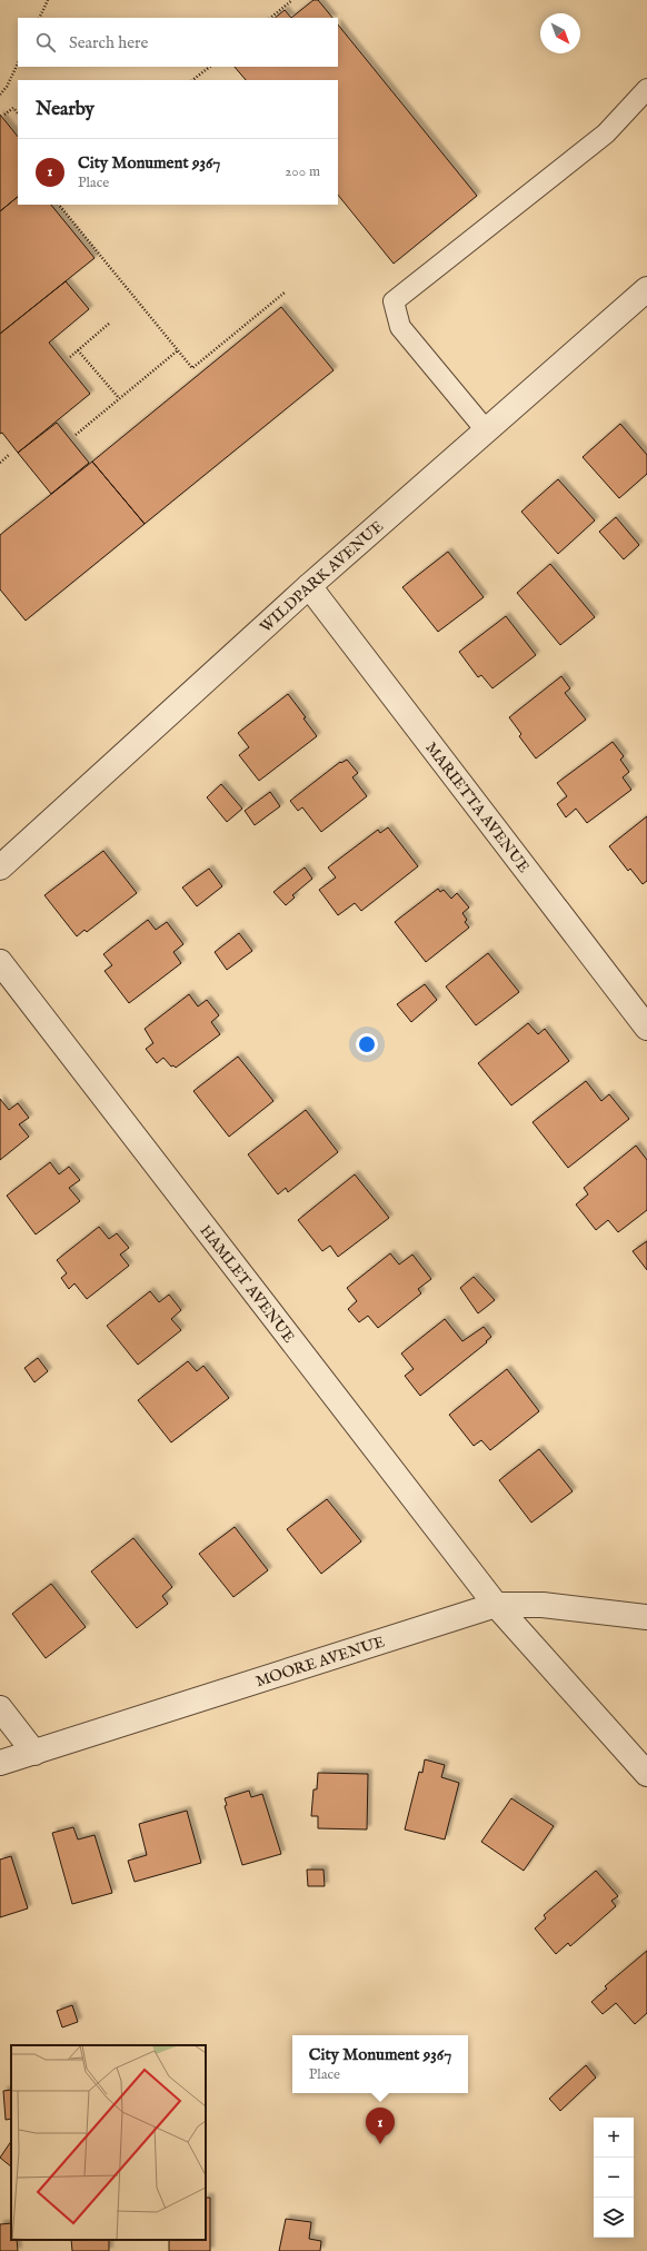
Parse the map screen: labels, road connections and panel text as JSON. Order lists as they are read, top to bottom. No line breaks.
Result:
{"streets":{"street":["WILDPARK AVENUE","MARIETTA AVENUE","HAMLET AVENUE","MOORE AVENUE"]},"crossings":[["WILDPARK AVENUE","MARIETTA AVENUE"],["HAMLET AVENUE","MOORE AVENUE"]],"north":"bottom right","page":{"search":"Search here","heading":"Nearby","list":[{"mark":"1","name":"City Monument 9367","note":"Place","value":"200 m"}],"popup":["City Monument 9367","Place"],"pins":"1","map_buttons":["+","−"]}}
